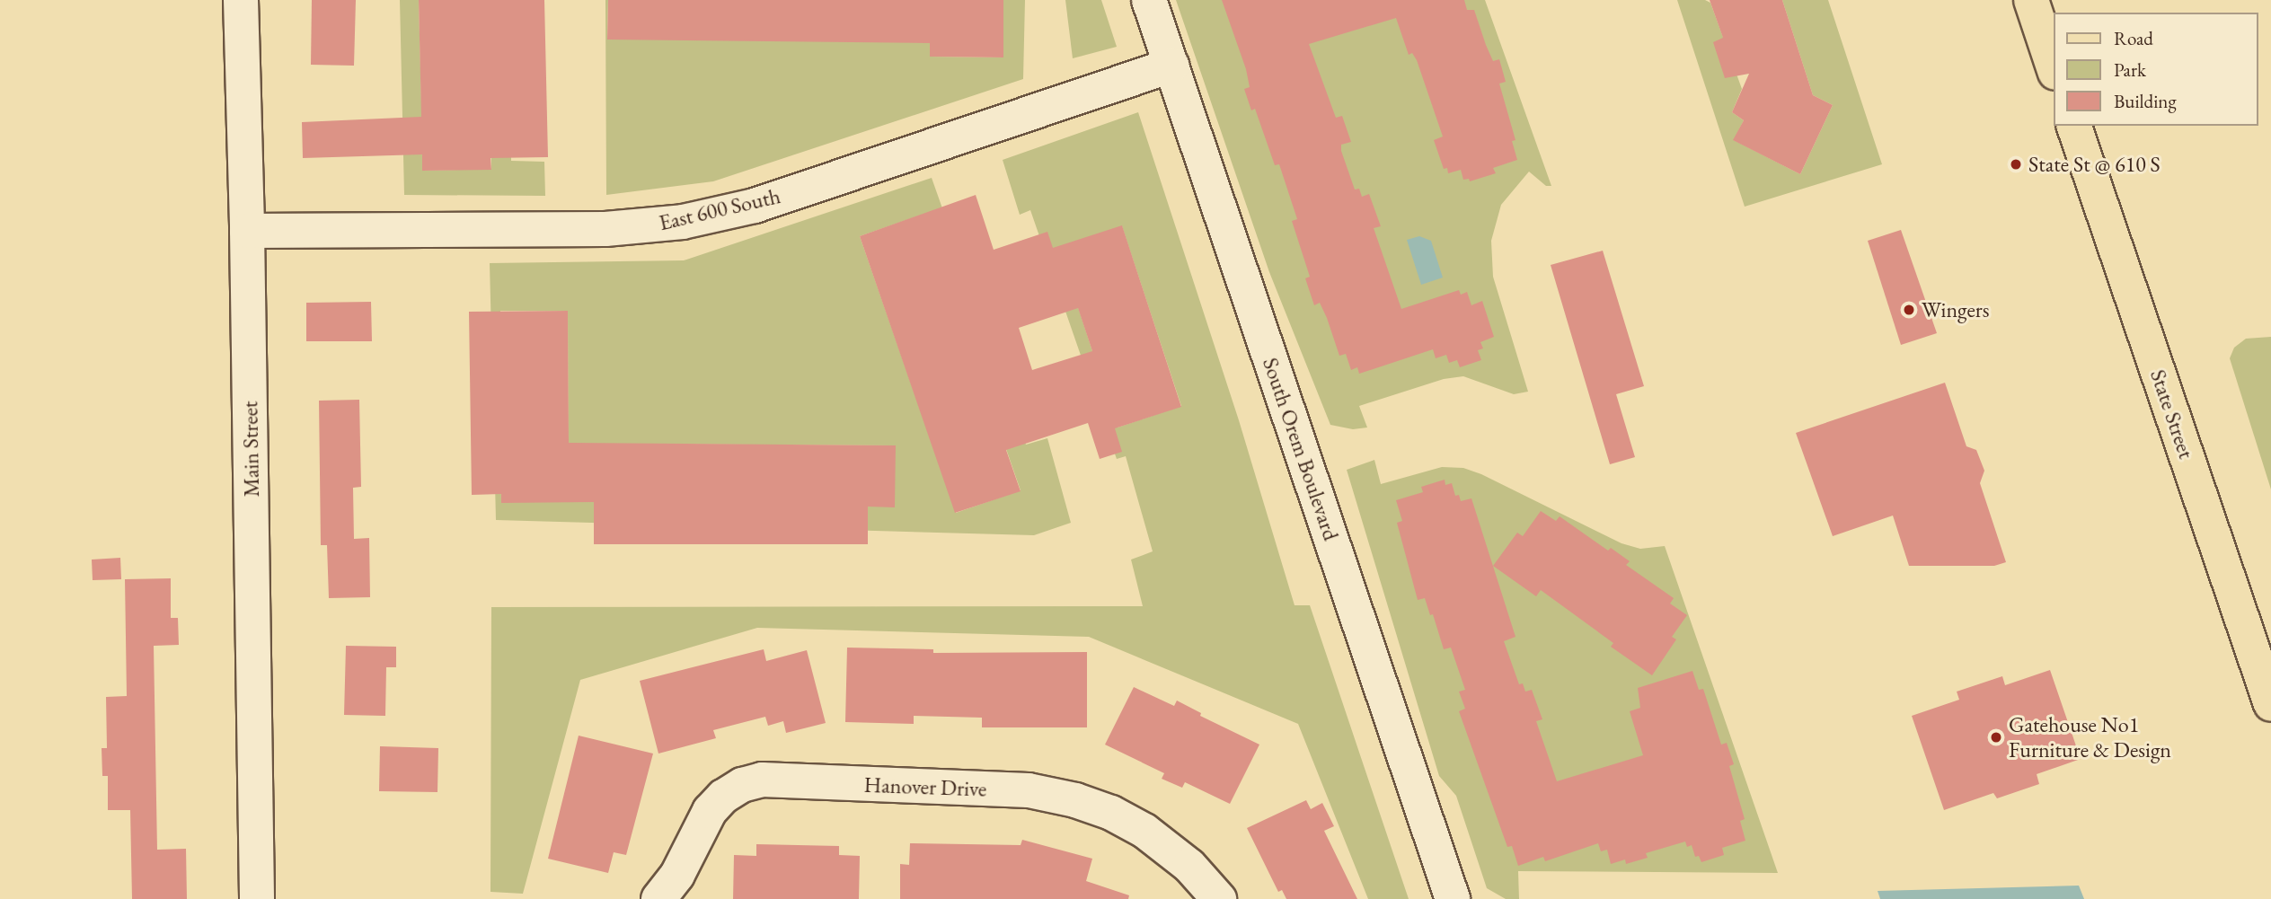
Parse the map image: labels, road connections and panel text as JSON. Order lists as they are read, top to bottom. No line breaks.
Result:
{"streets":{"main road":["State Street"],"street":["East 600 South","Main Street","South Orem Boulevard","Hanover Drive"]},"crossings":[["East 600 South","Main Street"],["East 600 South","South Orem Boulevard"]],"places":["State St @ 610 S","Wingers","Gatehouse No1 Furniture & Design"],"legend":["Road","Park","Building"]}
